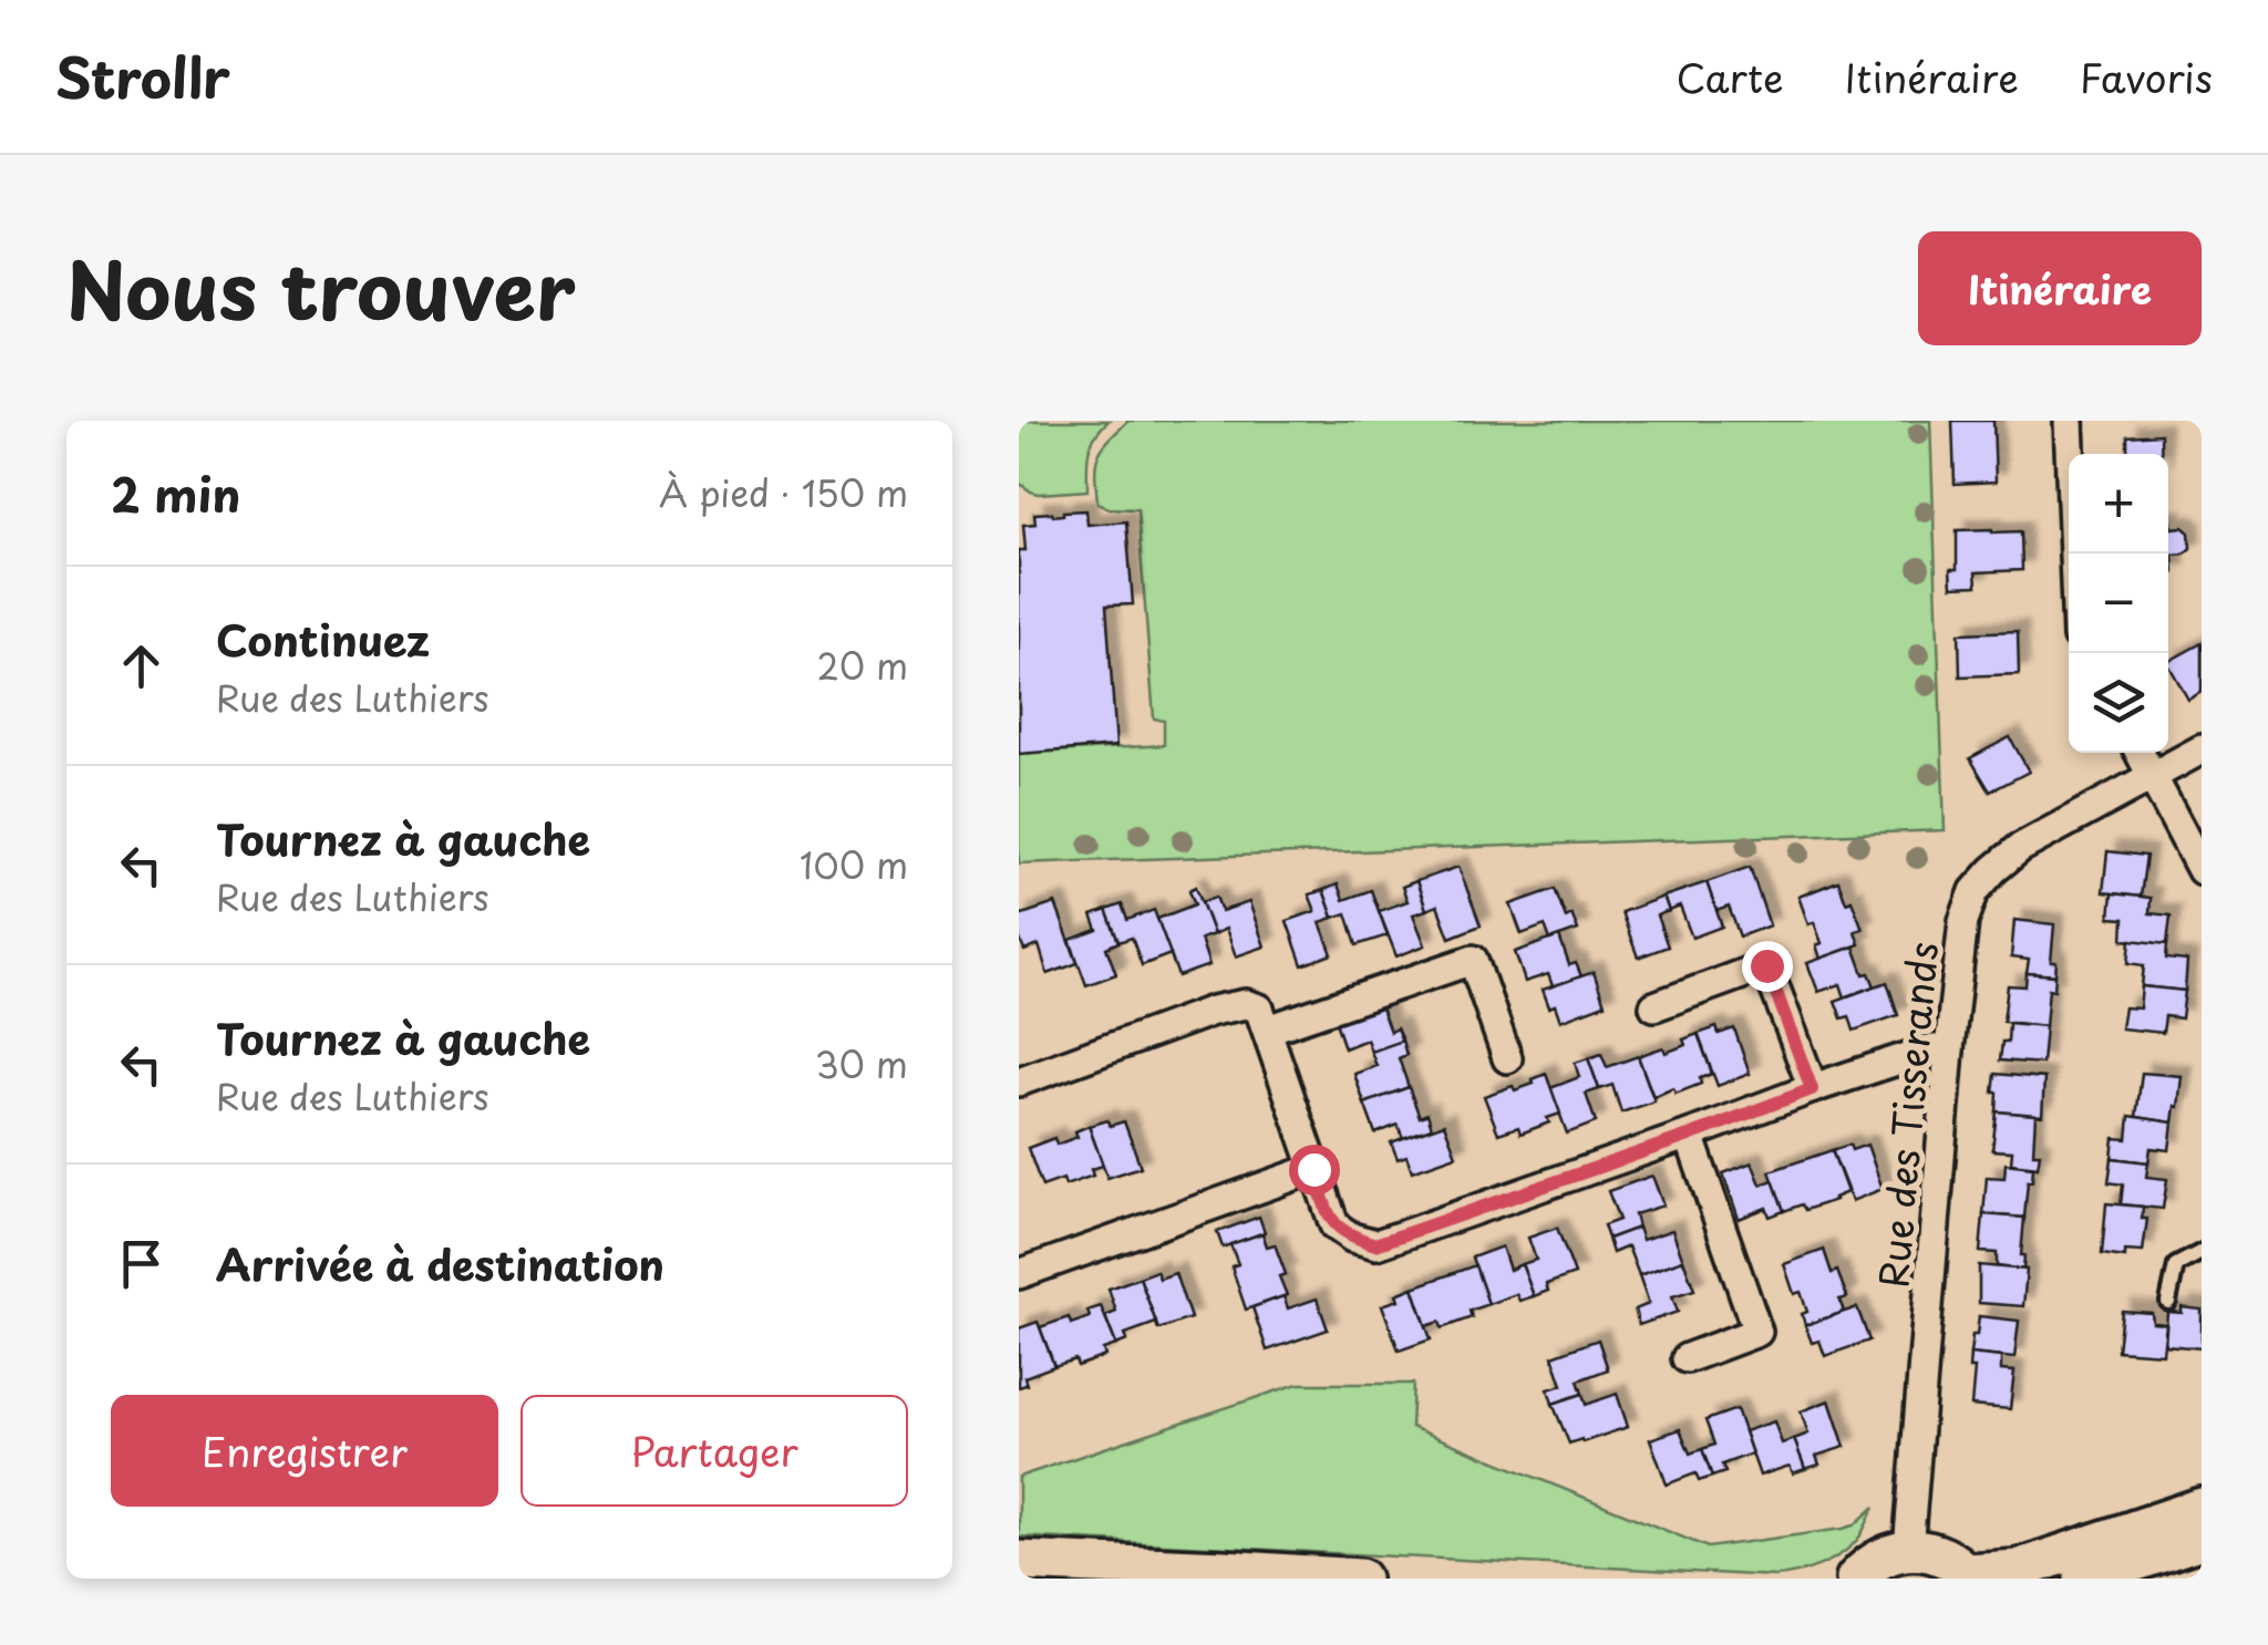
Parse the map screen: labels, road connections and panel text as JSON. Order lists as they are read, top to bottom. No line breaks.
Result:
{"streets":{"street":["Rue des Tisserands"]},"page":{"header":"Strollr","nav":["Carte","Itinéraire","Favoris"],"title":"Nous trouver","buttons":["Itinéraire",["Enregistrer","Partager"]],"heading":["2 min","À pied · 150 m"],"map_buttons":["+","−"],"list":[["Continuez","Rue des Luthiers","20 m"],["Tournez à gauche","Rue des Luthiers","100 m"],["Tournez à gauche","Rue des Luthiers","30 m"],"Arrivée à destination"]}}
